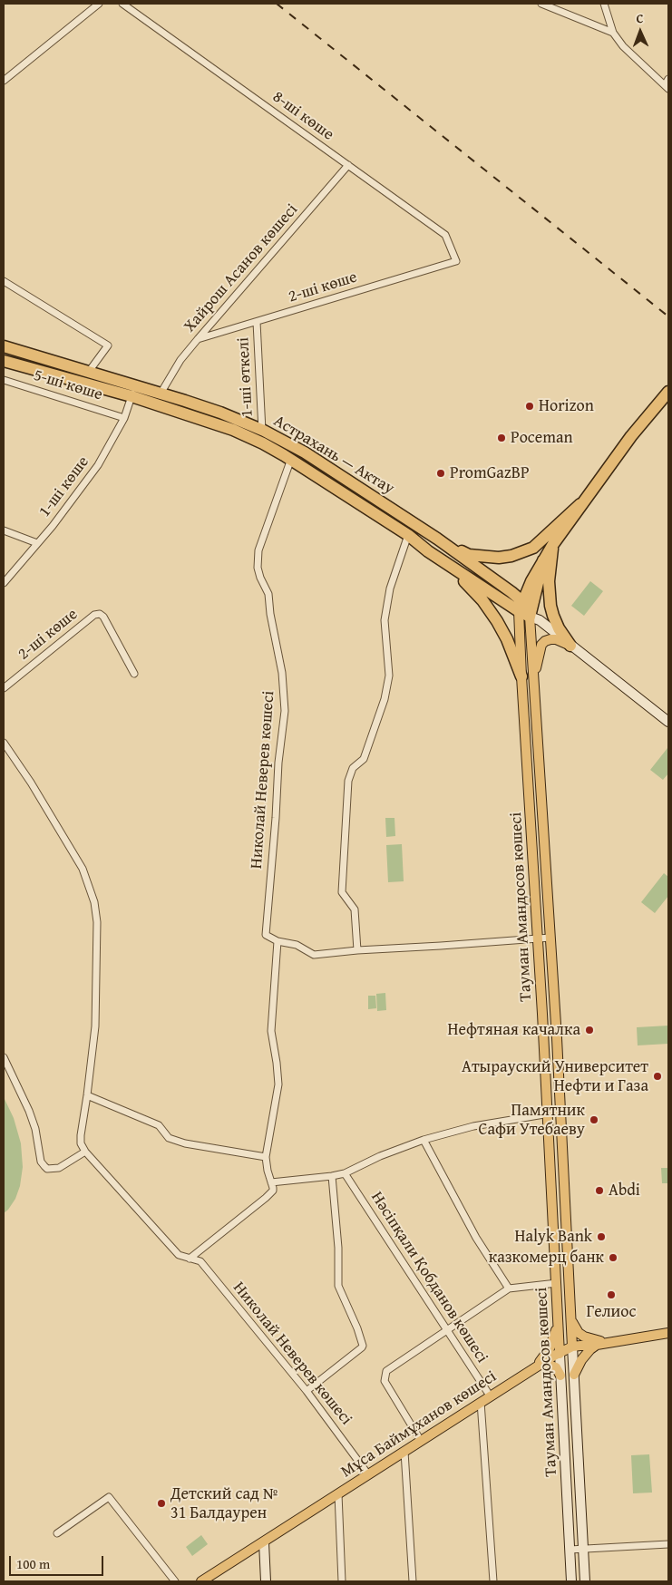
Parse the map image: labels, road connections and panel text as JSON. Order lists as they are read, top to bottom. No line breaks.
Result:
{"streets":{"highway":["Астрахань — Актау"],"main road":["Тауман Амандосов көшесі","Мұса Баймұханов көшесі"],"street":["8-шi көше","Хайрош Асанов көшесі","2-ші көше","1-ші өткелі","5-шi көше","1-ші көше","Николай Неверев көшесі","Нәсіпқали Қобданов көшесі"]},"crossings":[["8-шi көше","Хайрош Асанов көшесі"],["8-шi көше","2-ші көше"],["Хайрош Асанов көшесі","2-ші көше"],["Хайрош Асанов көшесі","Астрахань — Актау"],["2-ші көше","1-ші өткелі"],["1-ші өткелі","Астрахань — Актау"],["5-шi көше","1-ші көше"],["Астрахань — Актау","1-ші көше"],["Астрахань — Актау","Николай Неверев көшесі"],["Астрахань — Актау","Тауман Амандосов көшесі"],["Николай Неверев көшесі","Мұса Баймұханов көшесі"],["Тауман Амандосов көшесі","Мұса Баймұханов көшесі"],["Нәсіпқали Қобданов көшесі","Мұса Баймұханов көшесі"]],"places":["Horizon","Poceman","PromGazBP","Нефтяная качалка","Атырауский Университет Нефти и Газа","Памятник Сафи Утебаеву","Abdi","Halyk Bank","казкомерц банк","Гелиос","Детский сад № 31 Балдаурен"],"scale_bar":"100 m","north":"top"}
